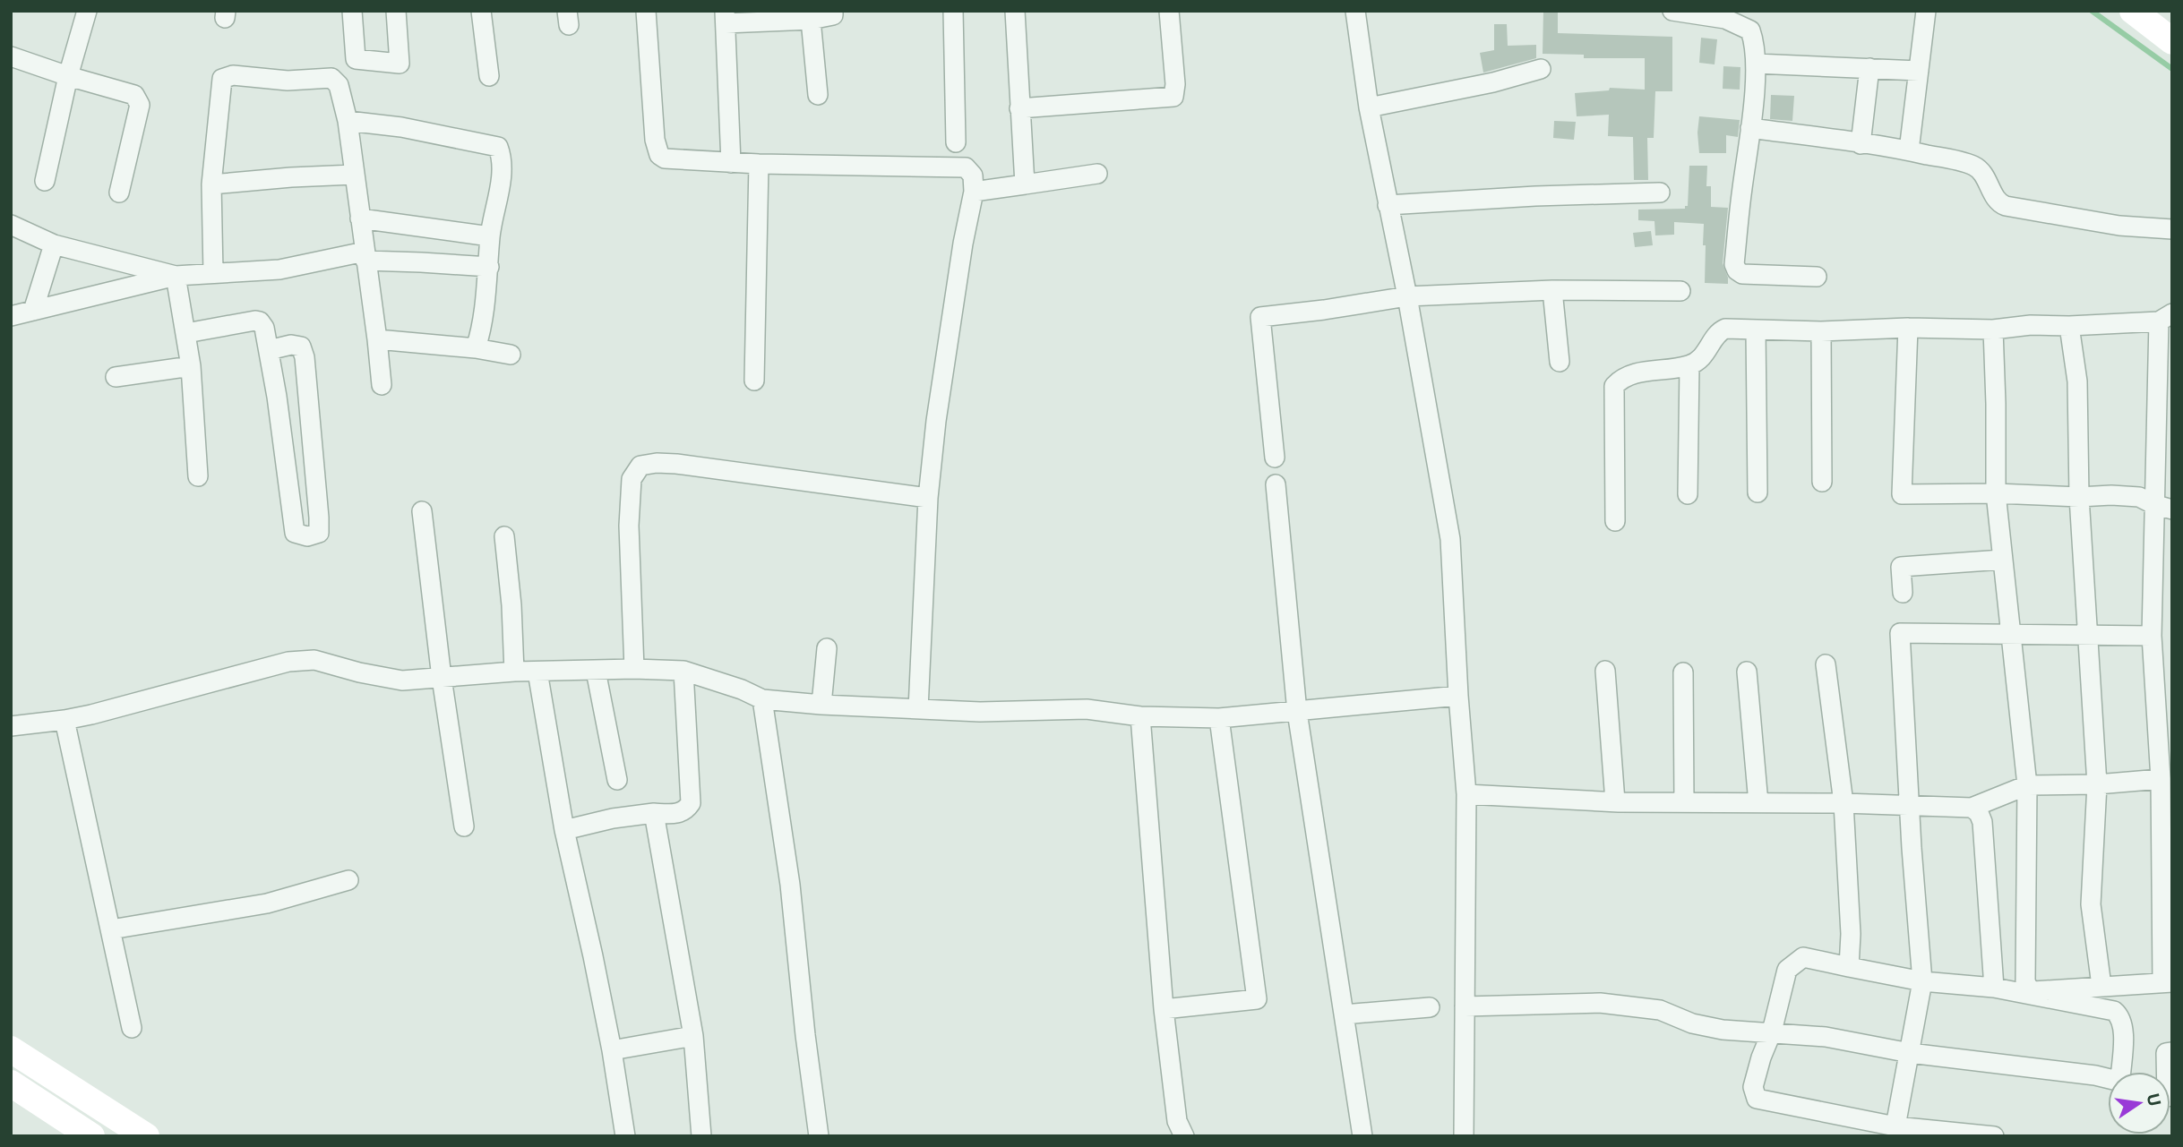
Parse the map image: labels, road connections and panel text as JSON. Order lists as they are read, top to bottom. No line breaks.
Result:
{"north":"right"}
